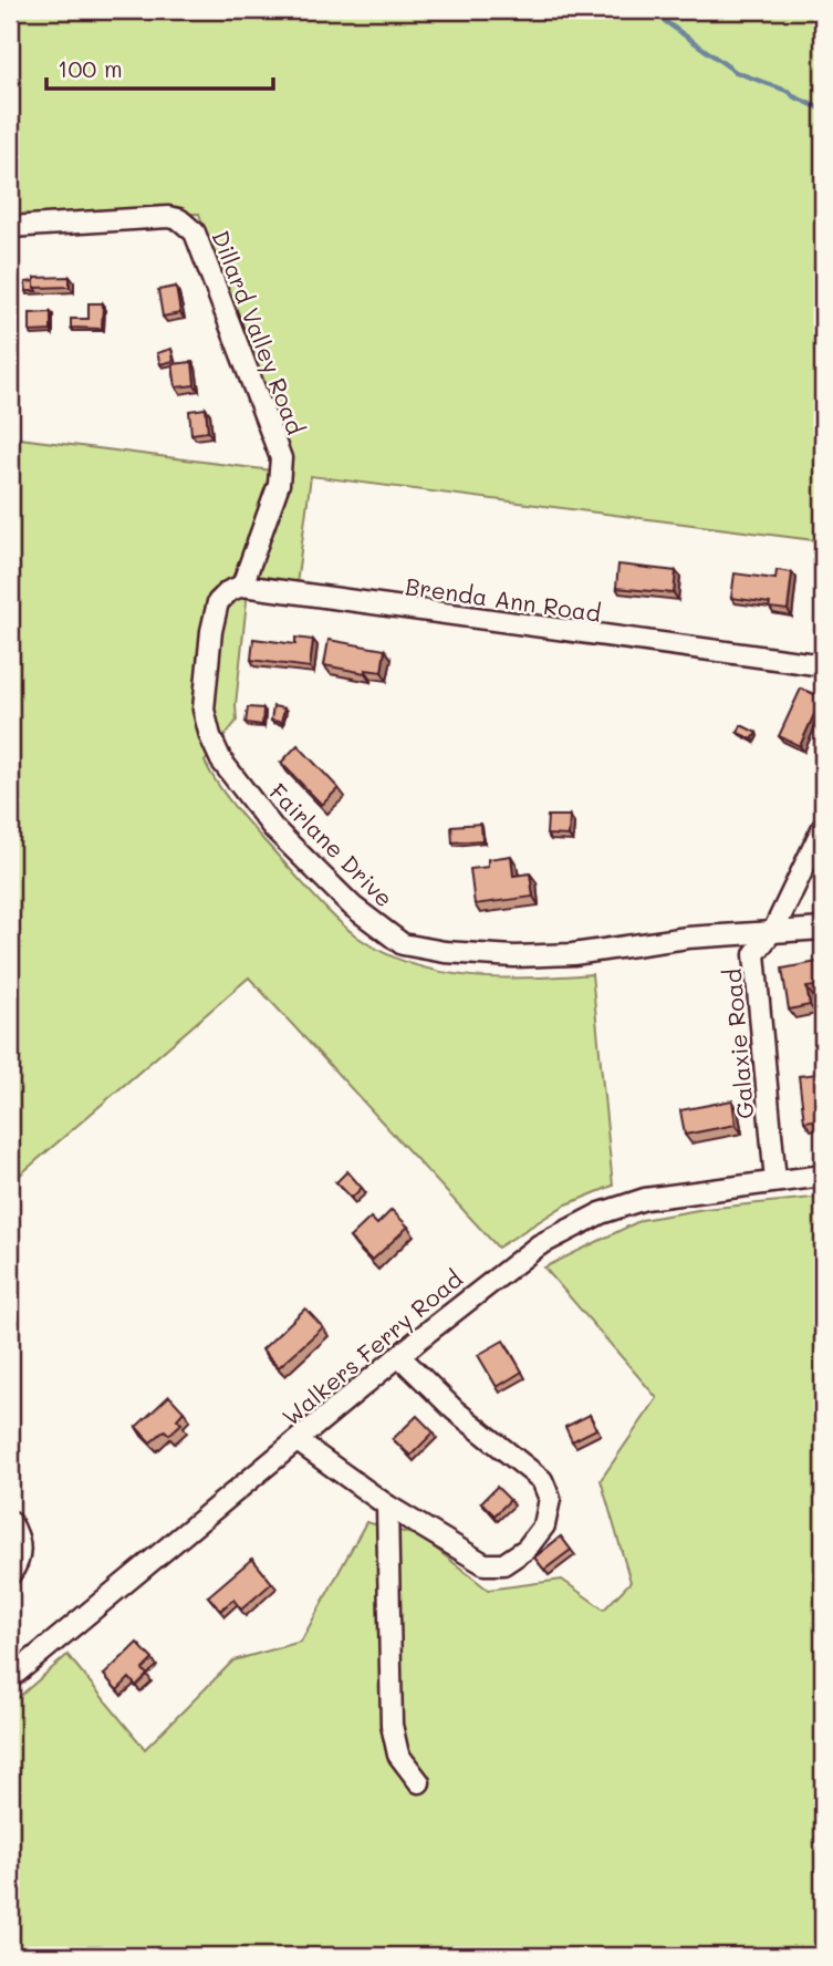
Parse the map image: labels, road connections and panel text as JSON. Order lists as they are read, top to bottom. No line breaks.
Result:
{"streets":{"street":["Dillard Valley Road","Brenda Ann Road","Fairlane Drive","Galaxie Road","Walkers Ferry Road"]},"crossings":[["Dillard Valley Road","Brenda Ann Road"],["Dillard Valley Road","Fairlane Drive"],["Brenda Ann Road","Fairlane Drive"],["Fairlane Drive","Galaxie Road"],["Galaxie Road","Walkers Ferry Road"]],"scale_bar":"100 m"}
